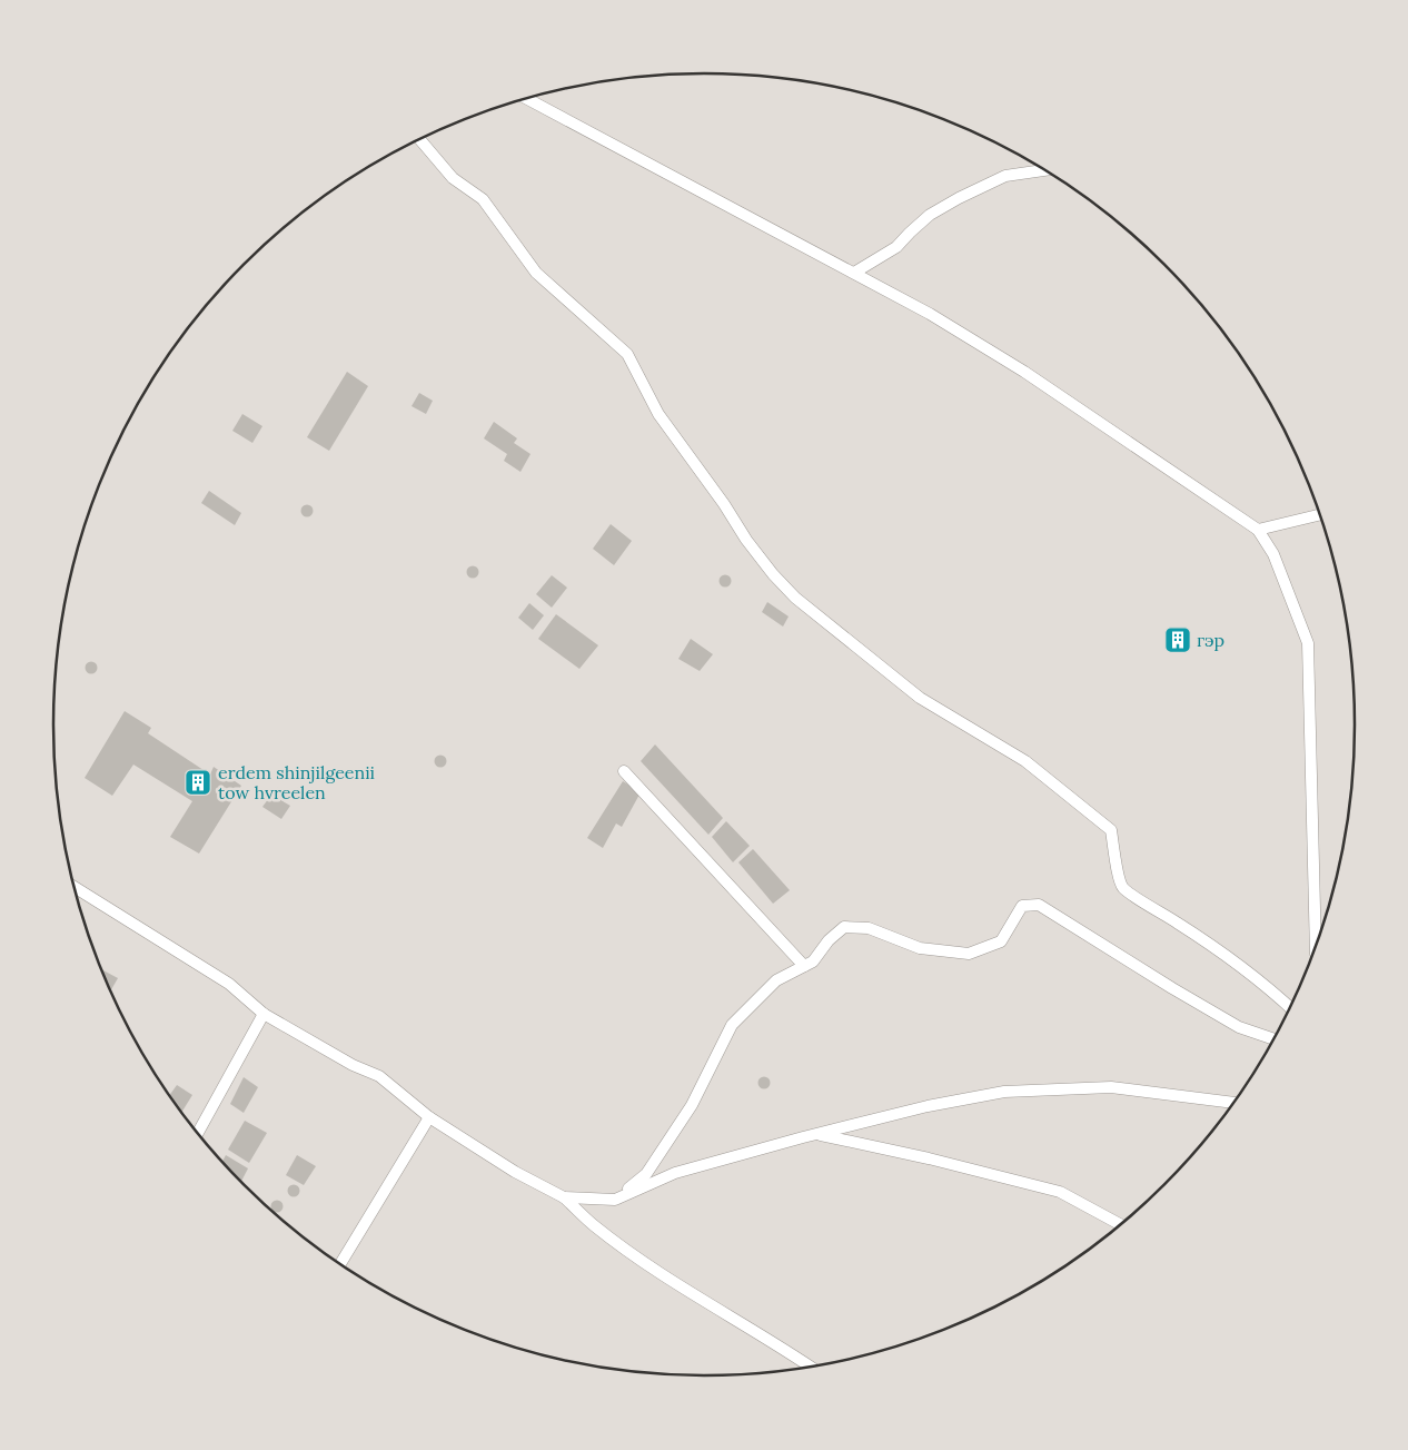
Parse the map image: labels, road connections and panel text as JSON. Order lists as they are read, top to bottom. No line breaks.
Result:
{"places":{"building":["гэр","erdem shinjilgeenii tow hvreelen"]}}
